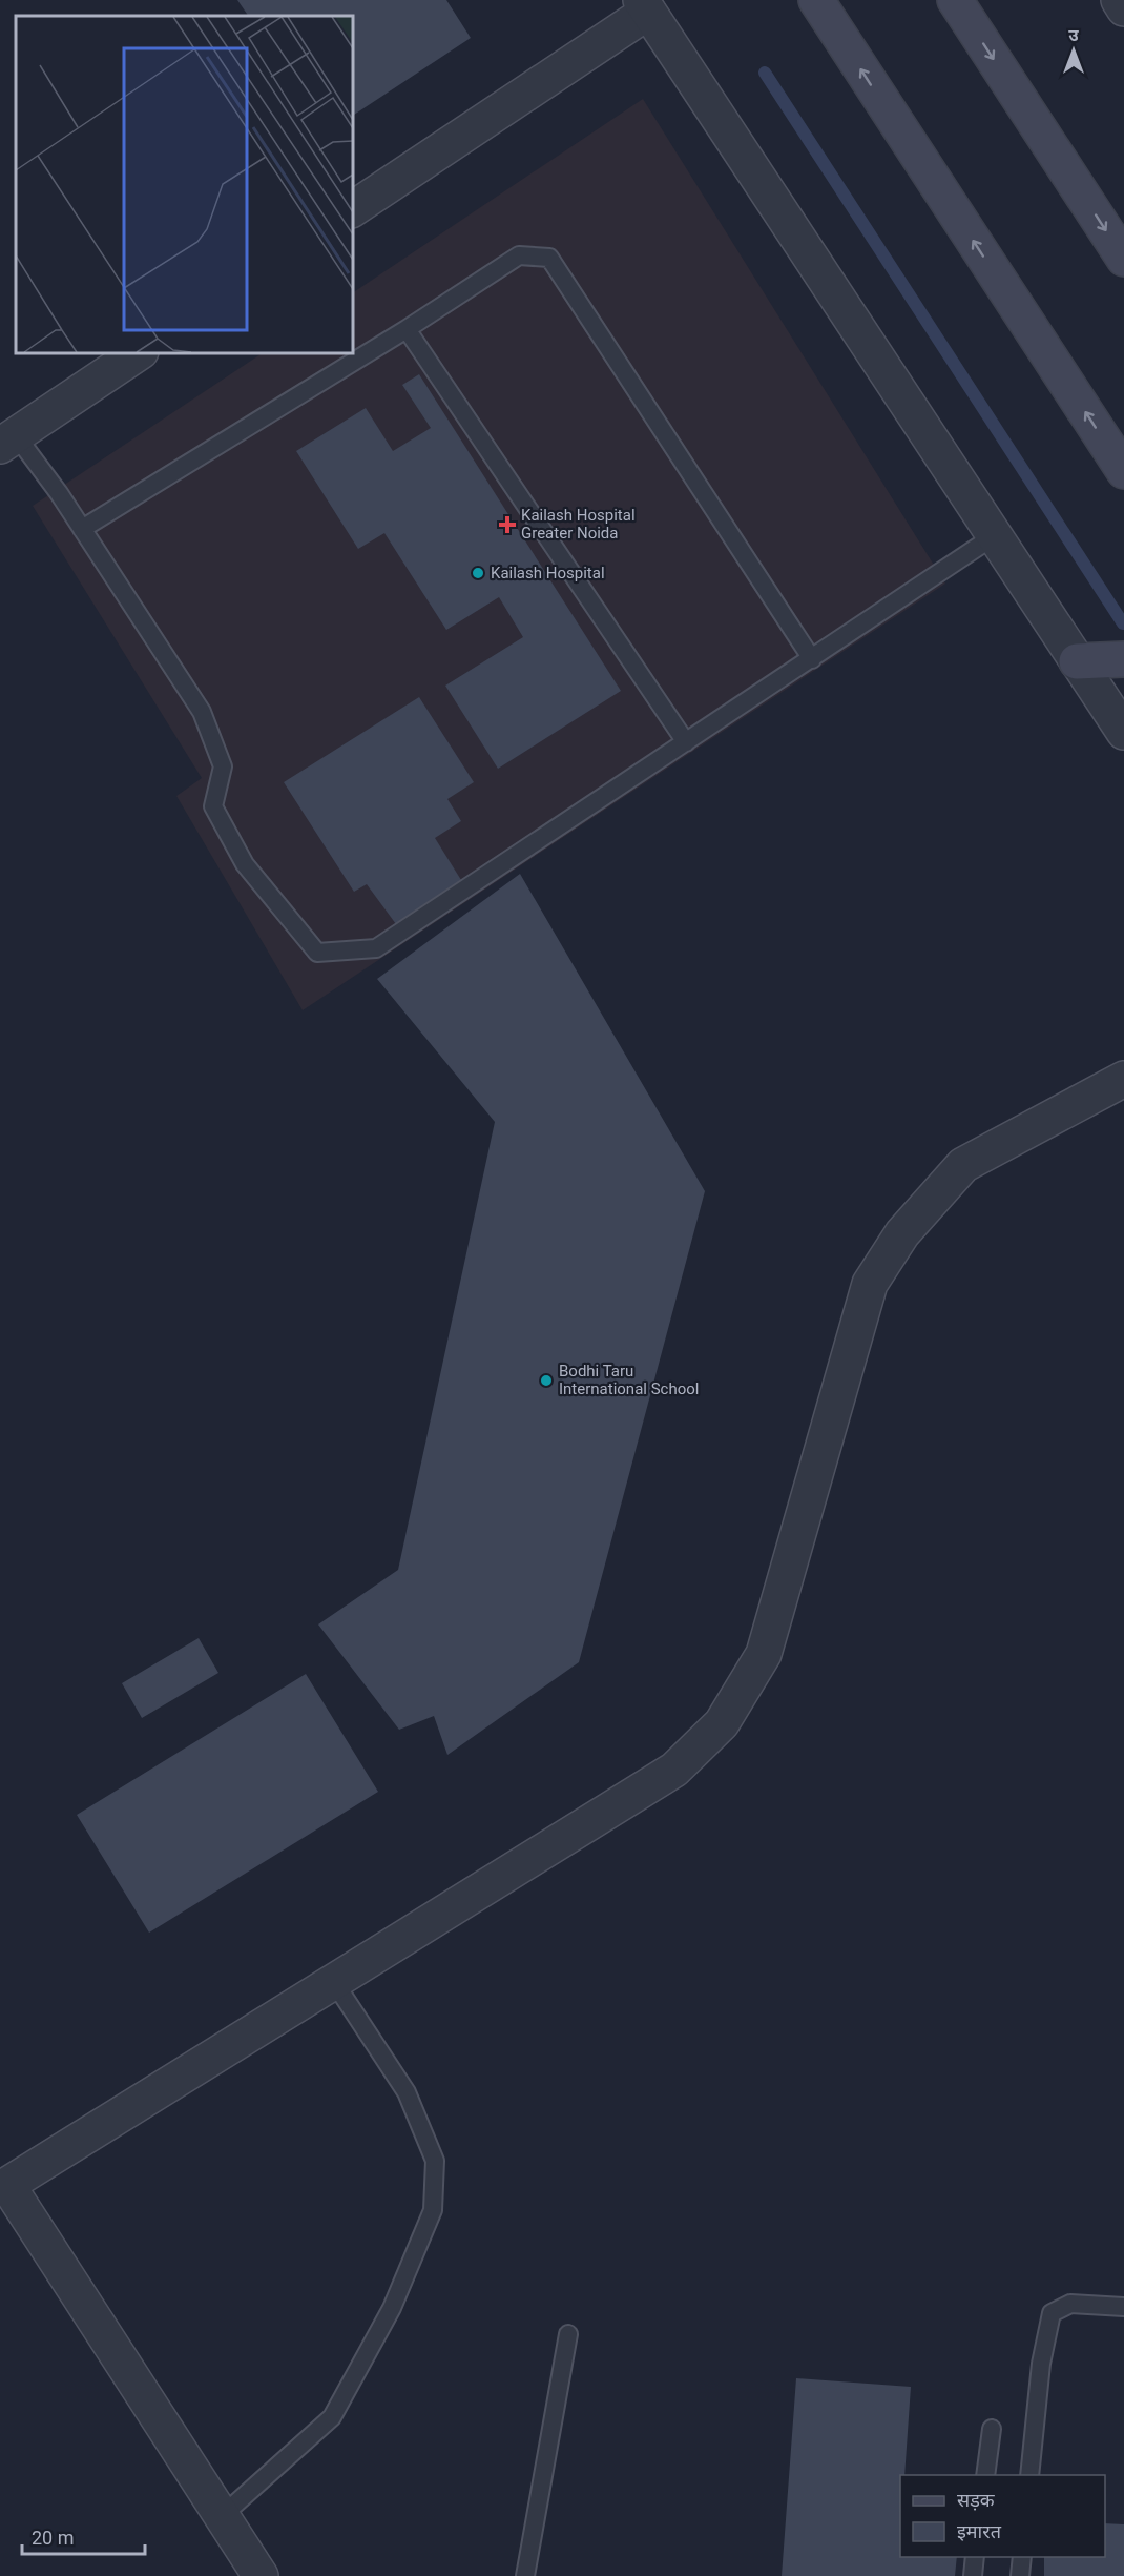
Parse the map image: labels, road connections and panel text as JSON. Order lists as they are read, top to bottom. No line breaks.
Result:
{"places":{"health":["Kailash Hospital Greater Noida"],"other":["Kailash Hospital","Bodhi Taru International School"]},"legend":["सड़क","इमारत"],"scale_bar":"20 m","north":"top"}
